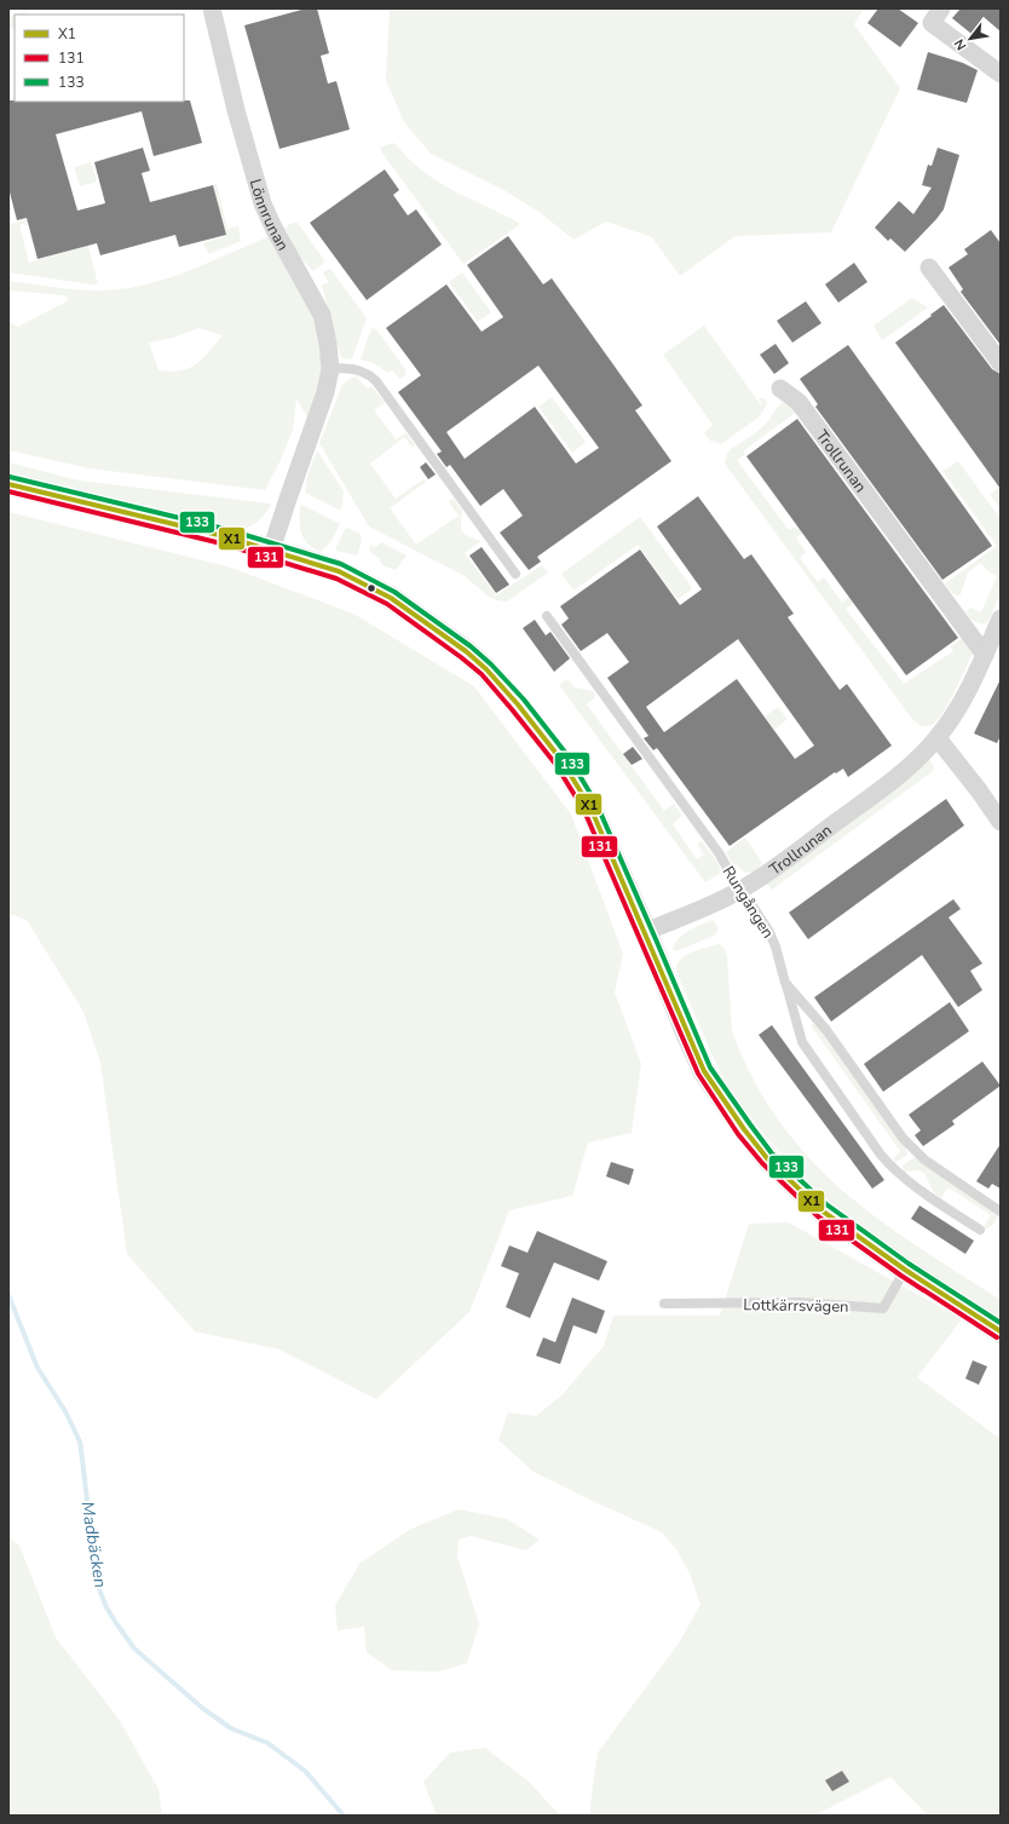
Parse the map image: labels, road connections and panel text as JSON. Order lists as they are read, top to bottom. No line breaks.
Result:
{"streets":{"street":["Lönnrunan","Trollrunan"],"lane":["Rungången","Lottkärrsvägen"]},"crossings":[["Trollrunan","Rungången"]],"water":["Madbäcken"],"lines":["transit line 133","transit line X1","transit line 131"],"legend":["X1","131","133"],"north":"bottom left"}
